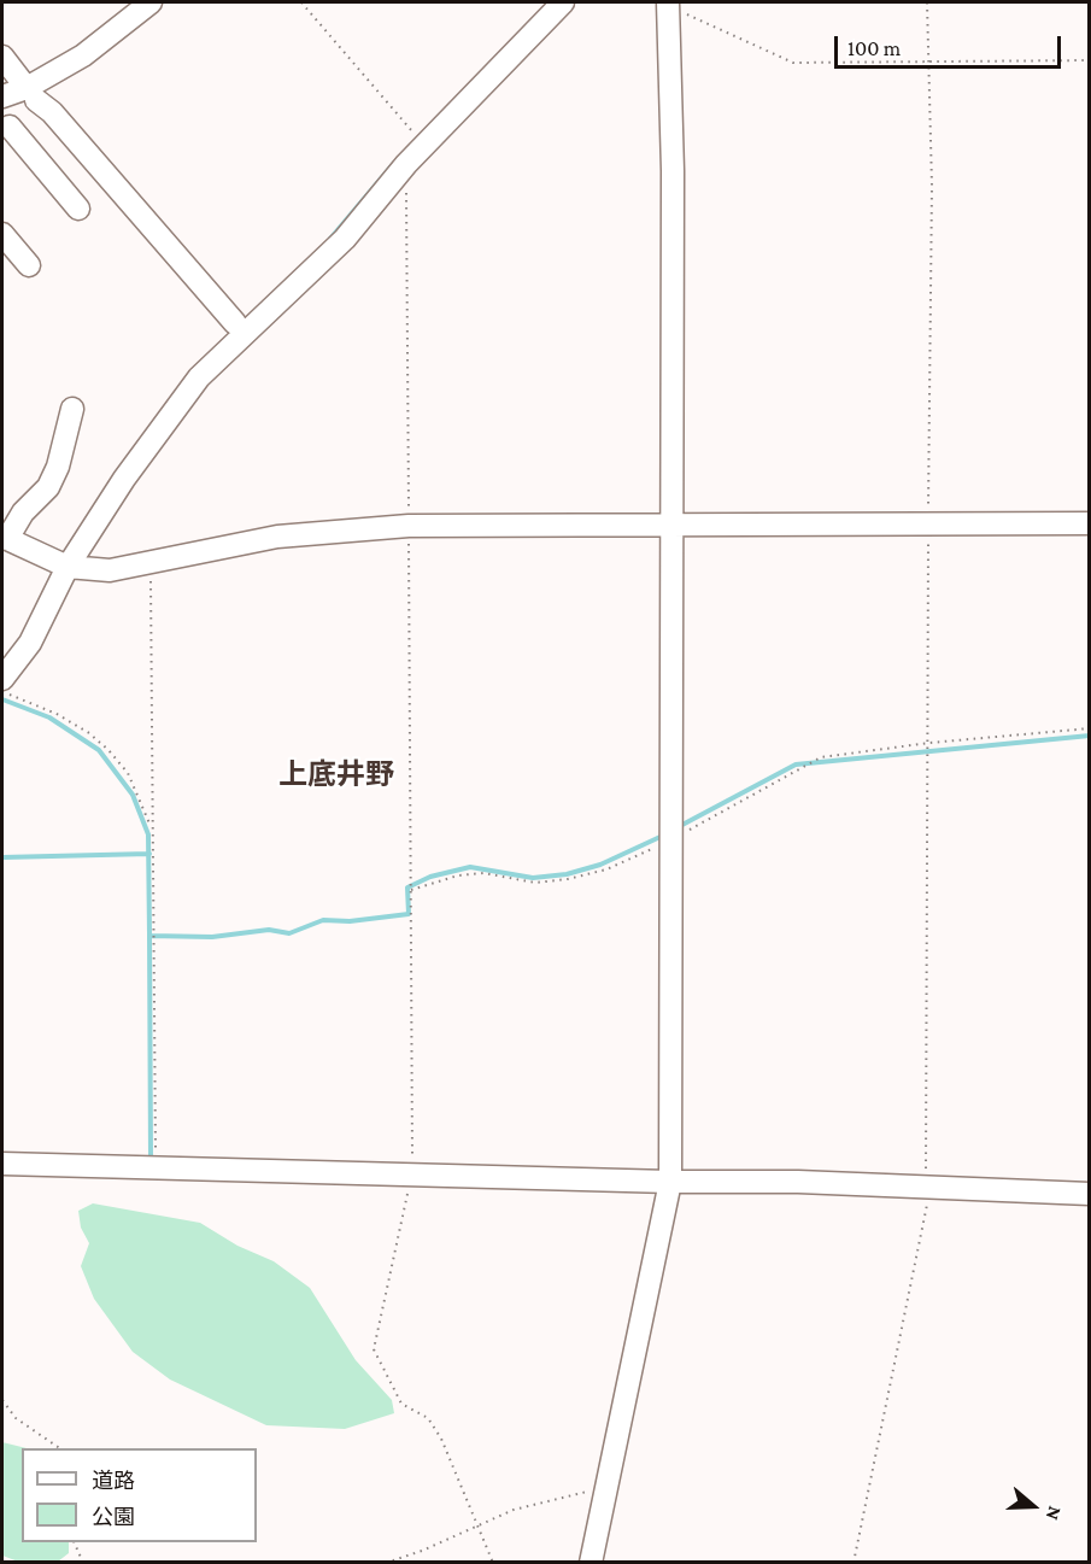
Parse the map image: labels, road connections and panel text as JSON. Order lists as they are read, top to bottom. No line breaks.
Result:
{"districts":["上底井野"],"legend":["道路","公園"],"scale_bar":"100 m","north":"right"}
